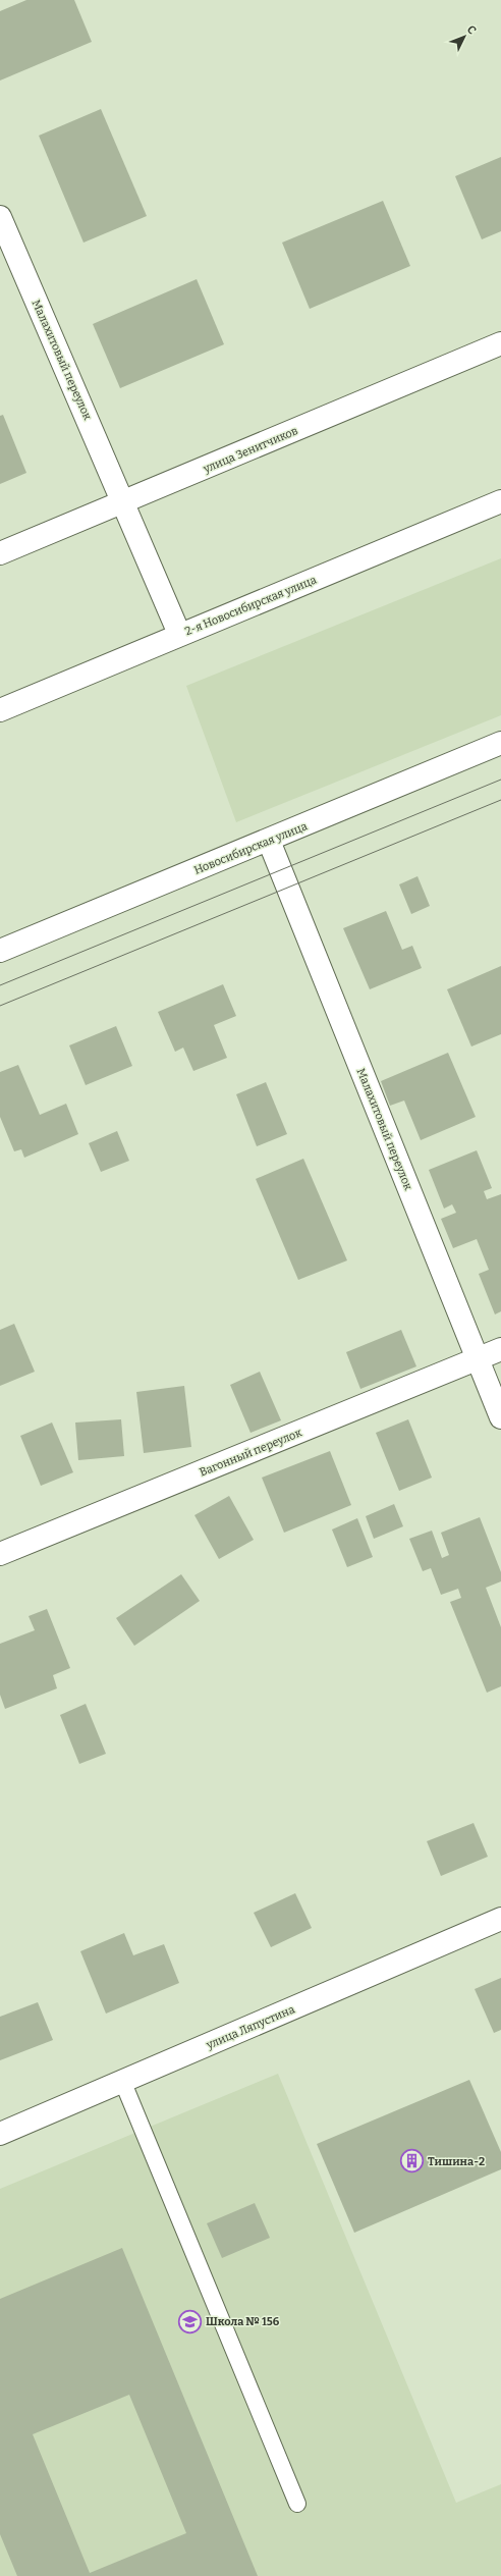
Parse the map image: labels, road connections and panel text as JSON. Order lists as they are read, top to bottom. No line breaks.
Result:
{"streets":{"street":["Малахитовый переулок","улица Зенитчиков","2-я Новосибирская улица","Новосибирская улица","Вагонный переулок","улица Ляпустина"]},"crossings":[["Малахитовый переулок","улица Зенитчиков"],["Малахитовый переулок","2-я Новосибирская улица"],["Малахитовый переулок","Новосибирская улица"],["Малахитовый переулок","Вагонный переулок"]],"places":{"building":["Тишина-2"],"school or university":["Школа № 156"]},"north":"top right"}
